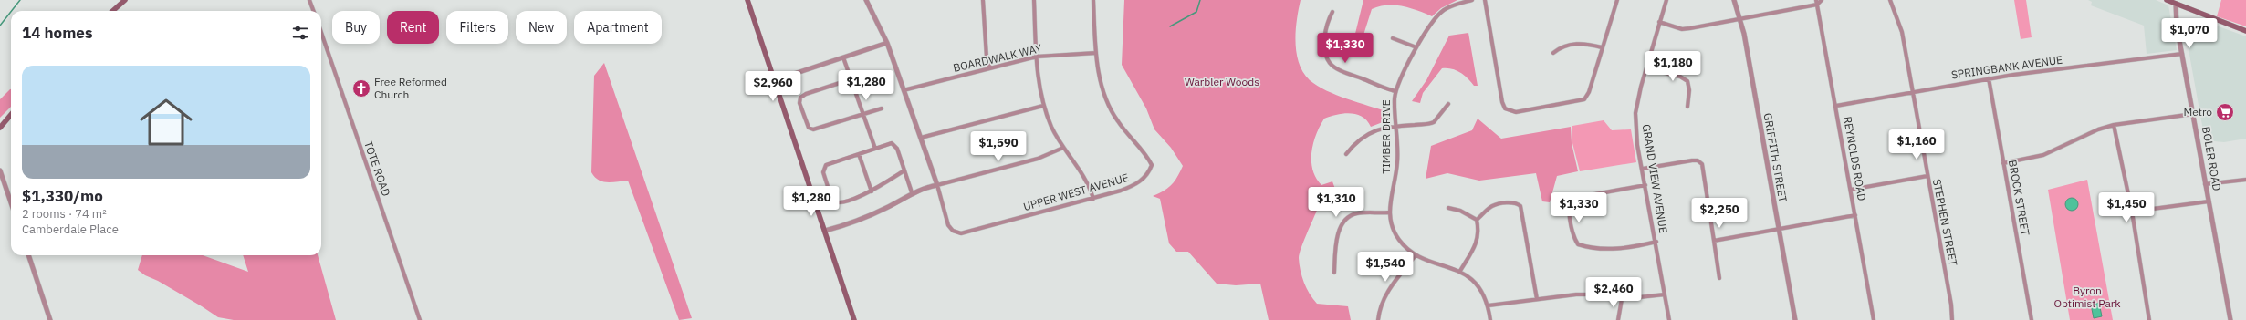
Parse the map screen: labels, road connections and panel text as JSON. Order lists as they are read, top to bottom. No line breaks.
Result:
{"streets":{"street":["BOARDWALK WAY","SPRINGBANK AVENUE","TIMBER DRIVE","GRIFFITH STREET","REYNOLDS ROAD","BOLER ROAD","TOTE ROAD","GRAND VIEW AVENUE","UPPER WEST AVENUE","BROCK STREET","STEPHEN STREET"]},"crossings":[["BOARDWALK WAY","UPPER WEST AVENUE"],["SPRINGBANK AVENUE","REYNOLDS ROAD"],["SPRINGBANK AVENUE","BOLER ROAD"],["SPRINGBANK AVENUE","BROCK STREET"],["SPRINGBANK AVENUE","STEPHEN STREET"]],"parks":["Warbler Woods","Byron Optimist Park"],"places":{"church":["Free Reformed Church"],"supermarket":["Metro"]},"page":{"chip":["Buy","Rent","Filters","New","Apartment"],"heading":"14 homes","price":["$1,070","$1,330","$1,180","$1,280","$2,960","$1,160","$1,590","$1,280","$1,310","$1,330","$1,450","$2,250","$1,540","$2,460"],"list":[{"name":"$1,330/mo","note":"2 rooms · 74 m² · Camberdale Place"}]}}
